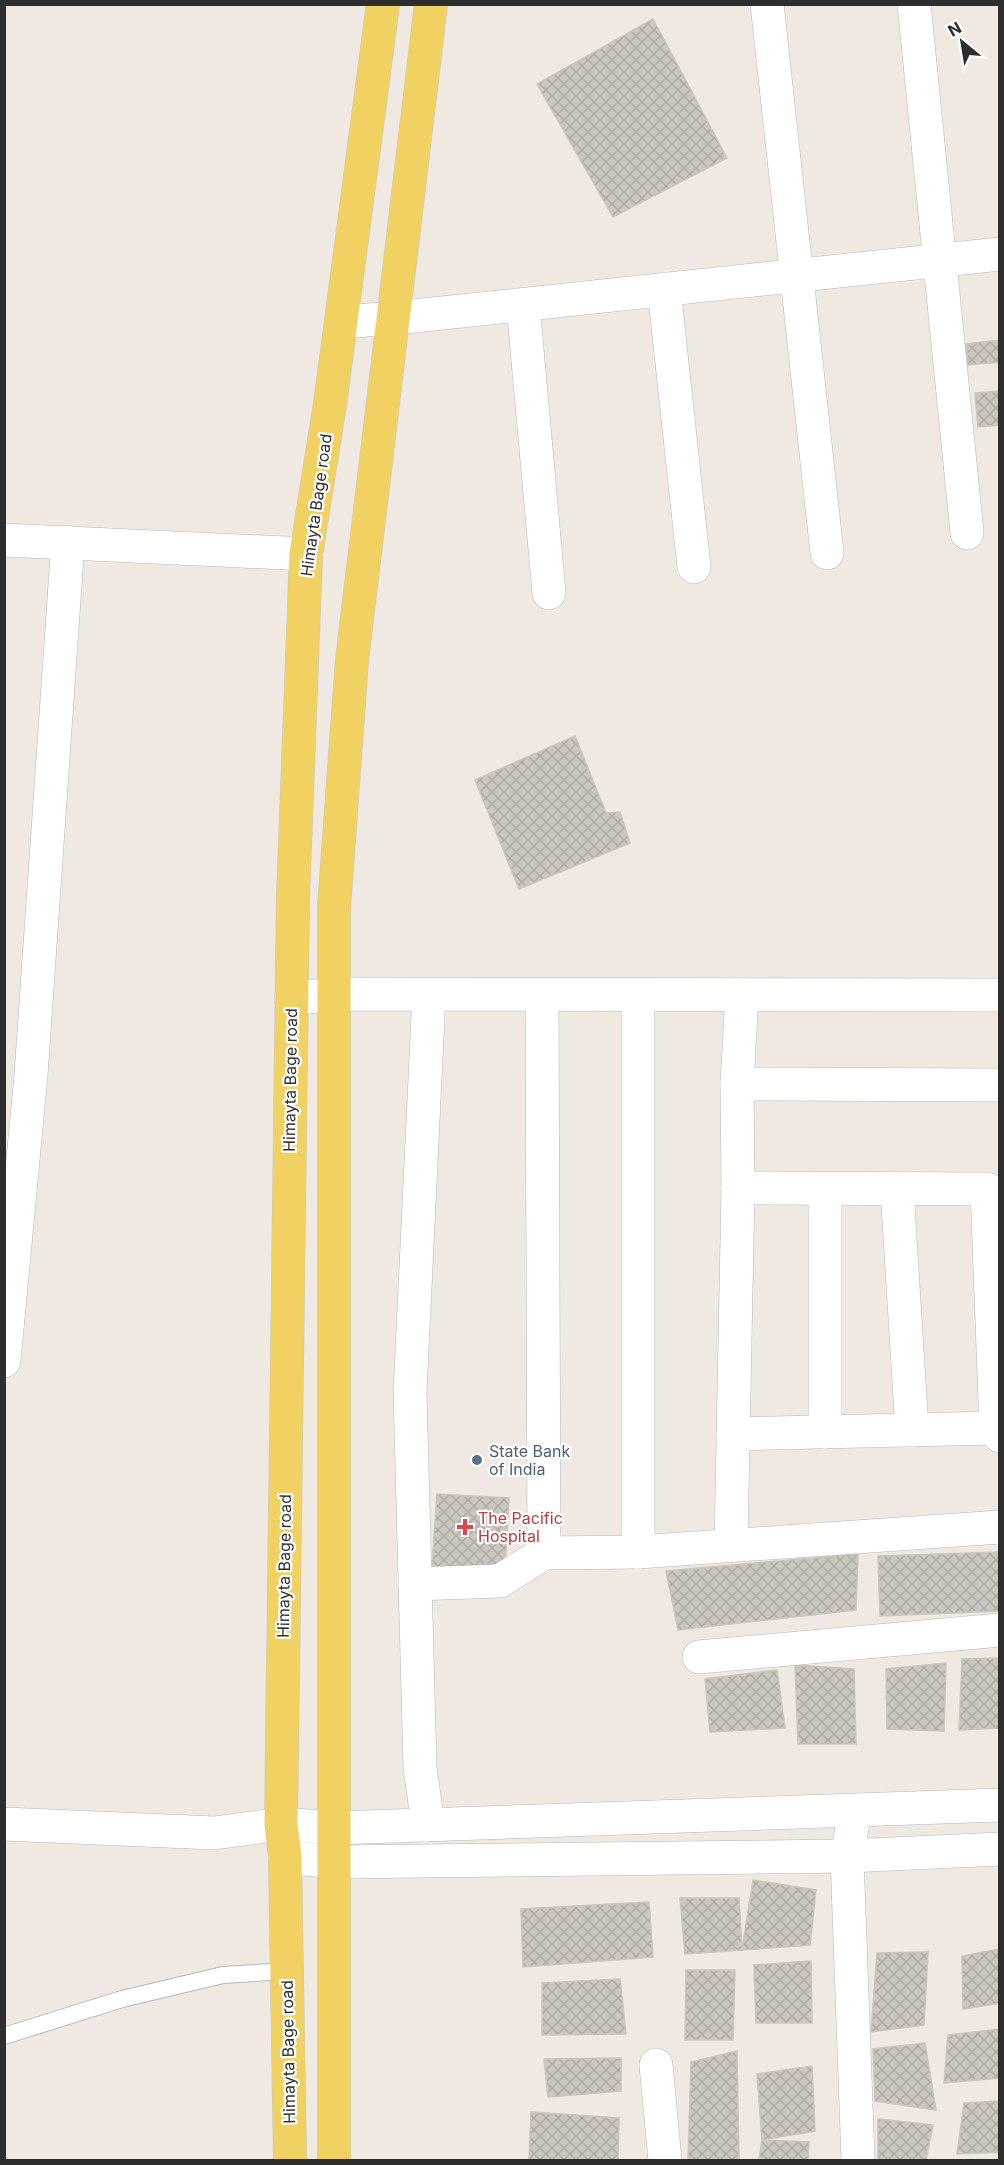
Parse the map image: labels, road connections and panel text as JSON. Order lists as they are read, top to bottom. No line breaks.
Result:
{"streets":{"main road":["Himayta Bage road"]},"places":{"other":["State Bank of India"],"health":["The Pacific Hospital"]},"north":"top left"}
